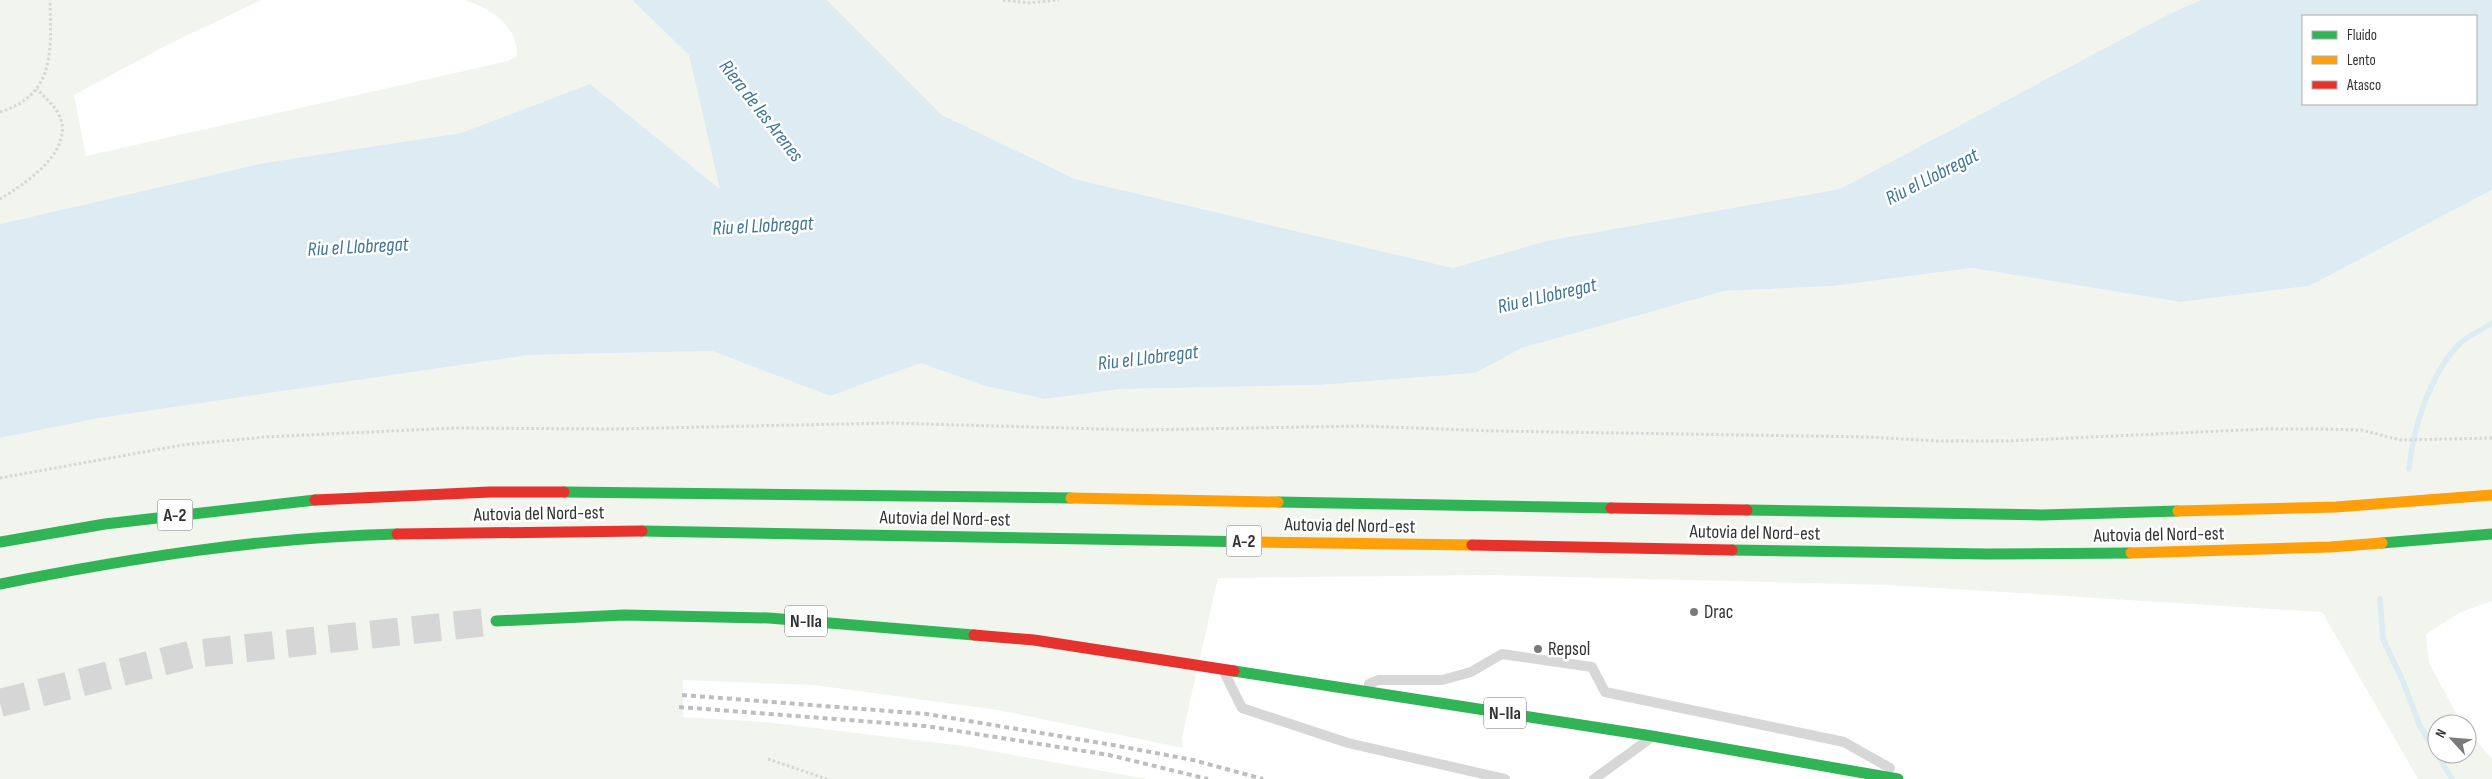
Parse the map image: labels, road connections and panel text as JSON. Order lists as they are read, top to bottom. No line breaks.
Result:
{"streets":{"main road":["Autovia del Nord-est","A-2","N-IIa"]},"water":["Riera de les Arenes","Riu el Llobregat"],"places":["Drac","Repsol"],"legend":["Fluido","Lento","Atasco"],"north":"top left"}
